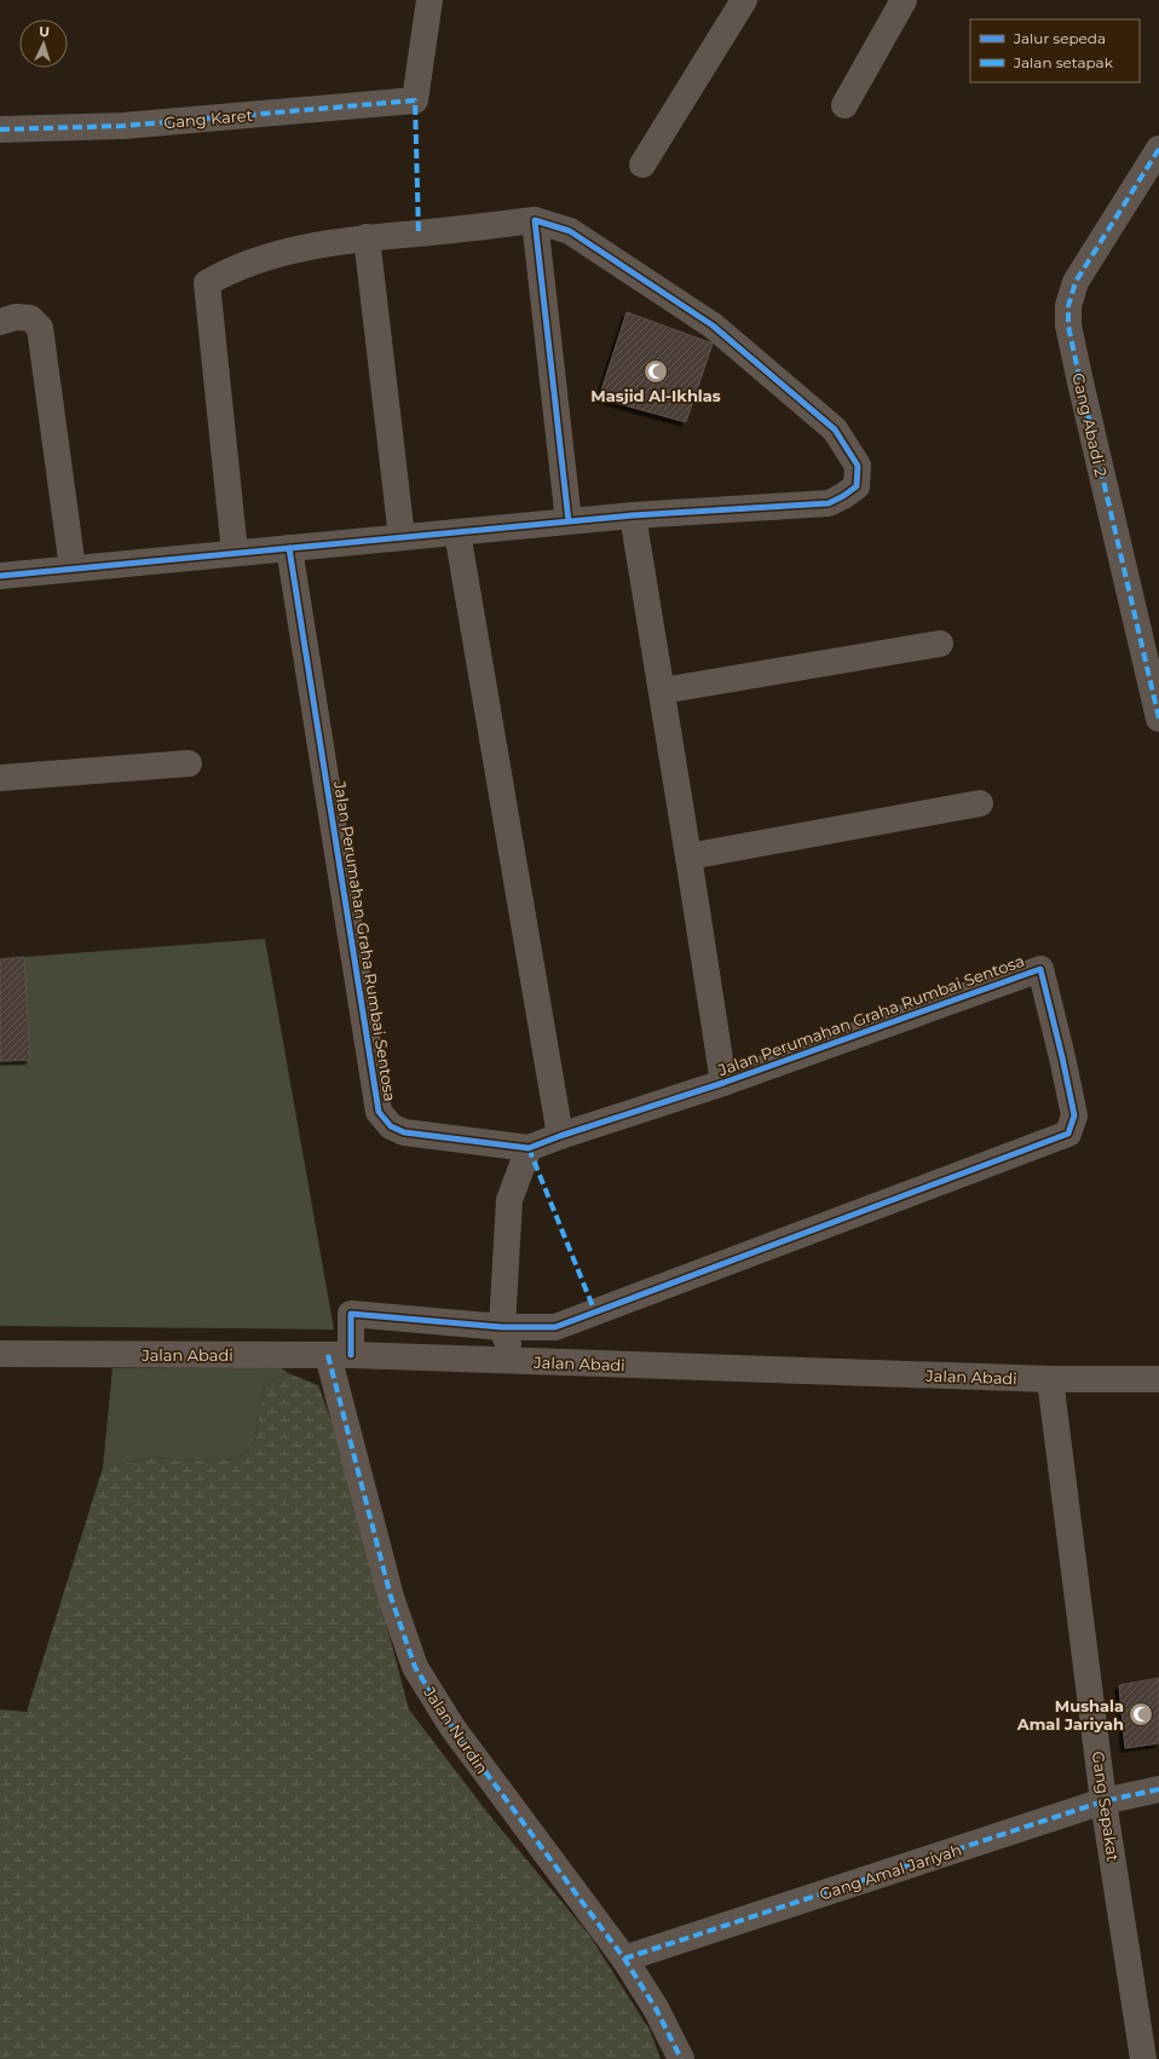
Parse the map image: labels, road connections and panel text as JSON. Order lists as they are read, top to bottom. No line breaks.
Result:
{"streets":{"street":["Gang Karet","Gang Abadi 2","Jalan Perumahan Graha Rumbai Sentosa","Jalan Abadi","Jalan Nurdin","Gang Sepakat","Gang Amal Jariyah"]},"crossings":[["Jalan Perumahan Graha Rumbai Sentosa","Jalan Nurdin"],["Jalan Abadi","Jalan Nurdin"],["Jalan Abadi","Gang Sepakat"],["Jalan Nurdin","Gang Amal Jariyah"],["Gang Sepakat","Gang Amal Jariyah"]],"places":{"mosque":["Masjid Al-Ikhlas","Mushala Amal Jariyah"]},"legend":["Jalur sepeda","Jalan setapak"],"north":"top"}
